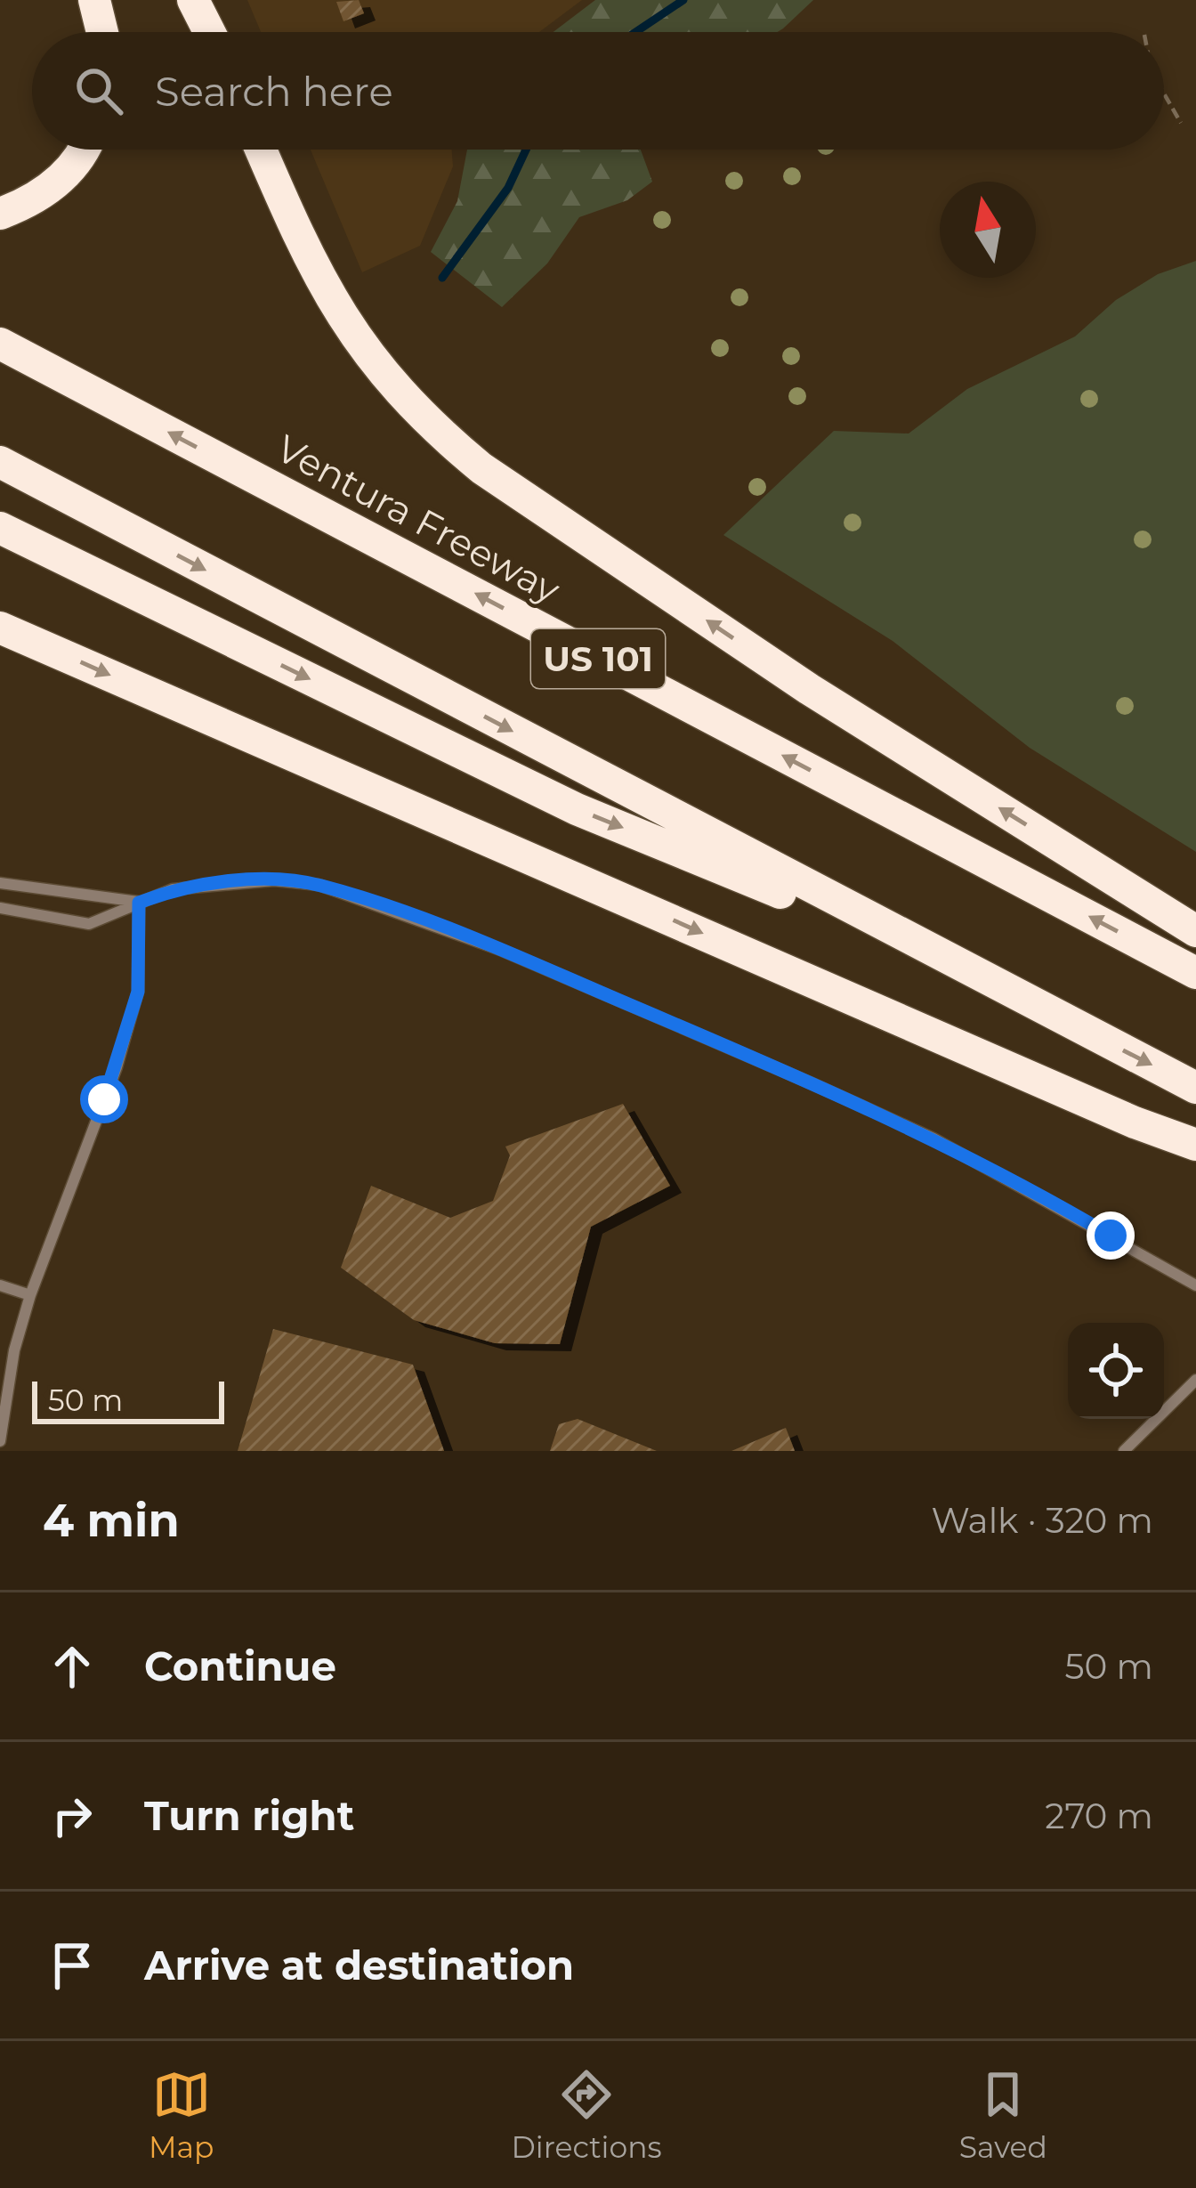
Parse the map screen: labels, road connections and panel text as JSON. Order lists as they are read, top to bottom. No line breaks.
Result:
{"streets":{"highway":["Ventura Freeway","US 101"]},"scale_bar":"50 m","north":"top","page":{"search":"Search here","scale":"50 m","heading":["4 min","Walk · 320 m"],"list":[["Continue","50 m"],["Turn right","270 m"],"Arrive at destination"],"nav":["Map","Directions","Saved"]}}
